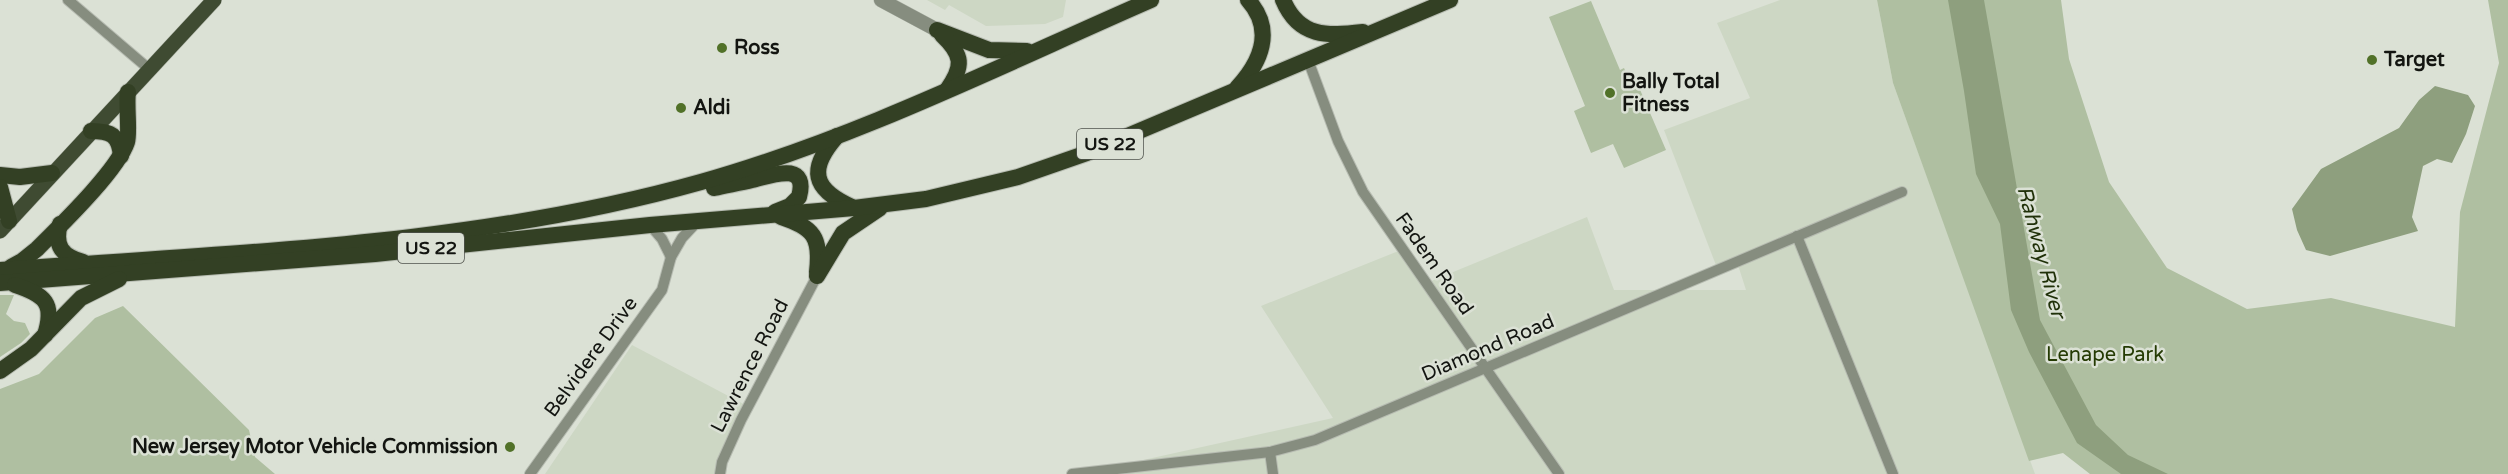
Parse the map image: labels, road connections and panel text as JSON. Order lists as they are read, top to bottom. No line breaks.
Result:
{"streets":{"highway":["US 22"],"street":["Fadem Road","Diamond Road","Belvidere Drive","Lawrence Road"]},"crossings":[["US 22","Fadem Road"],["US 22","Belvidere Drive"],["Fadem Road","Diamond Road"]],"water":["Rahway River"],"parks":["Lenape Park"],"places":["Ross","Target","Bally Total Fitness","Aldi","New Jersey Motor Vehicle Commission"]}
